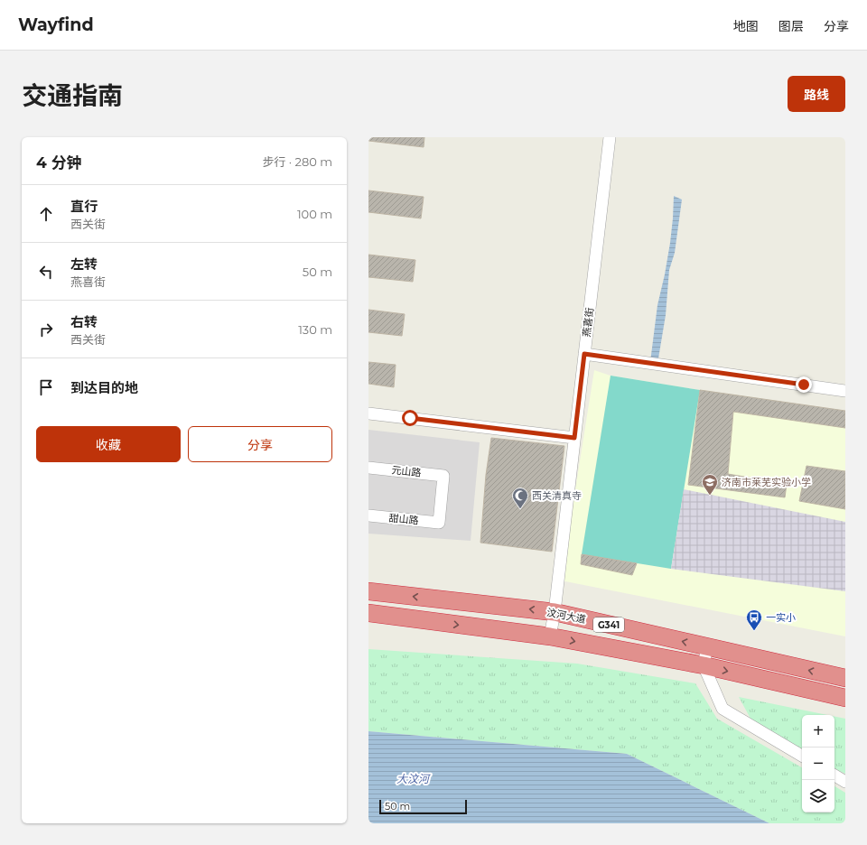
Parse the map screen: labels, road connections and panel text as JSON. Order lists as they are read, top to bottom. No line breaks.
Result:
{"streets":{"highway":["汶河大道","G341"],"street":["燕喜街","元山路","甜山路"]},"crossings":[["燕喜街","汶河大道"],["燕喜街","G341"],["元山路","甜山路"]],"water":["大汶河"],"places":{"school or university":["济南市莱芜实验小学"],"mosque":["西关清真寺"],"bus stop":["一实小"]},"scale_bar":"50 m","page":{"header":"Wayfind","nav":["地图","图层","分享"],"title":"交通指南","buttons":["路线",["收藏","分享"]],"heading":["4 分钟","步行 · 280 m"],"list":[["直行","西关街","100 m"],["左转","燕喜街","50 m"],["右转","西关街","130 m"],"到达目的地"],"map_buttons":["+","−"],"scale":"50 m"}}
